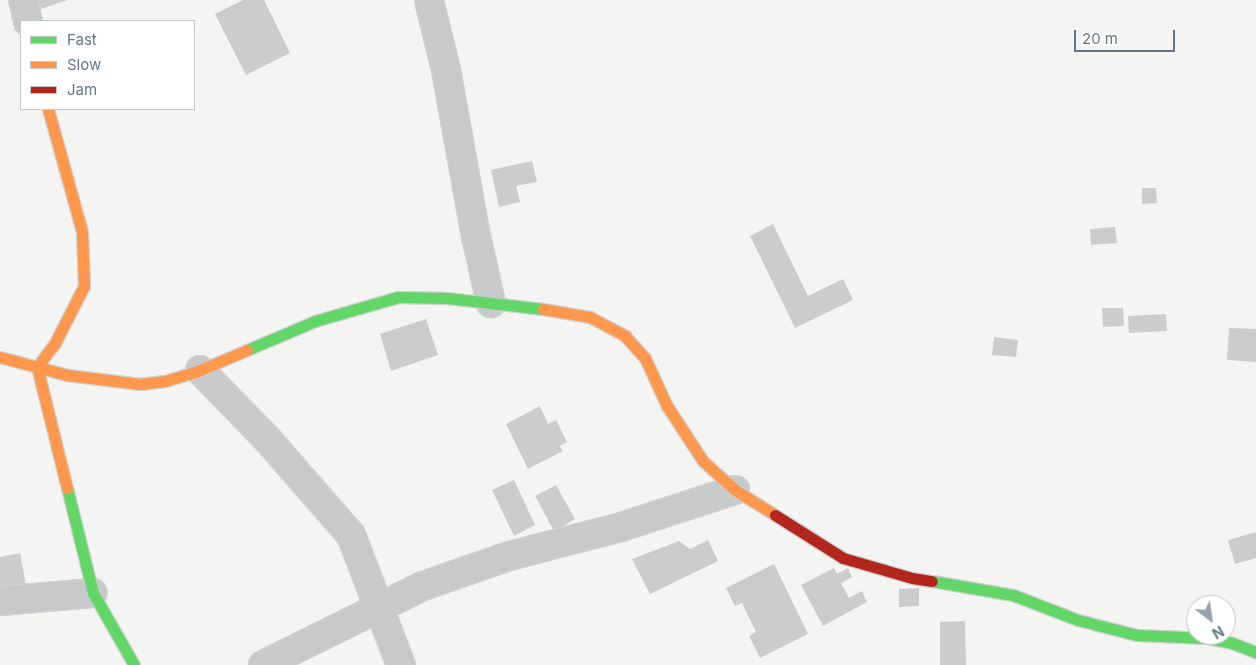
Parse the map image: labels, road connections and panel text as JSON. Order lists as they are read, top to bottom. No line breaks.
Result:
{"legend":["Fast","Slow","Jam"],"scale_bar":"20 m","north":"bottom right"}
